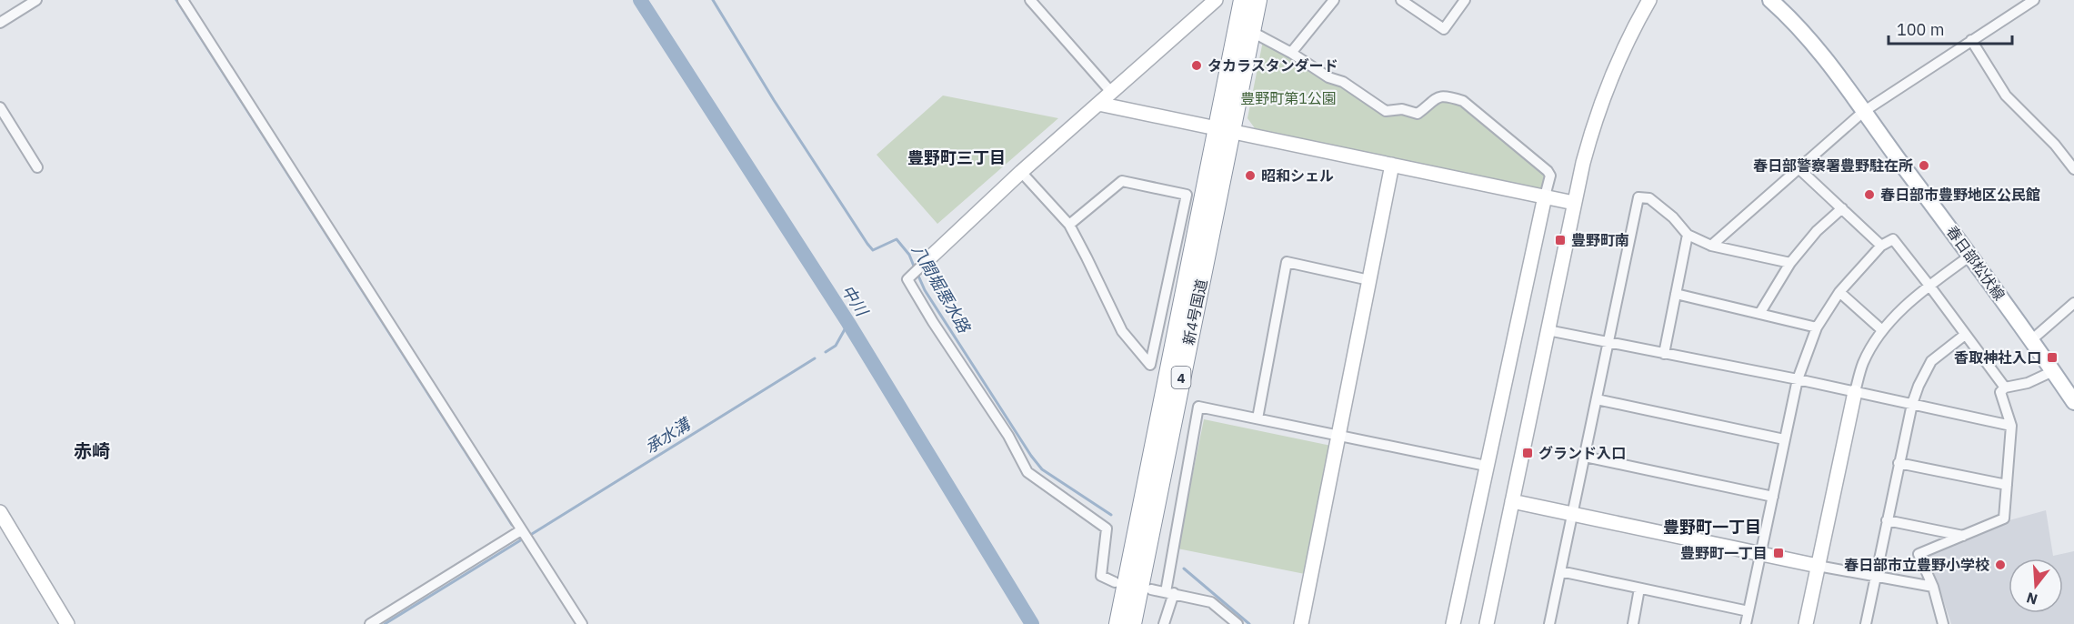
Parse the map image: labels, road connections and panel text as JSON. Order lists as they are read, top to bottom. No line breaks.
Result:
{"streets":{"highway":["新4号国道","4"],"main road":["春日部松伏線"]},"districts":["豊野町三丁目","赤崎","豊野町一丁目"],"water":["八間堀悪水路","中川","承水溝"],"parks":["豊野町第1公園"],"places":{"other":["タカラスタンダード","春日部警察署豊野駐在所","昭和シェル","春日部市豊野地区公民館","春日部市立豊野小学校"],"transit":["豊野町南","香取神社入口","グランド入口","豊野町一丁目"]},"scale_bar":"100 m","north":"bottom"}
